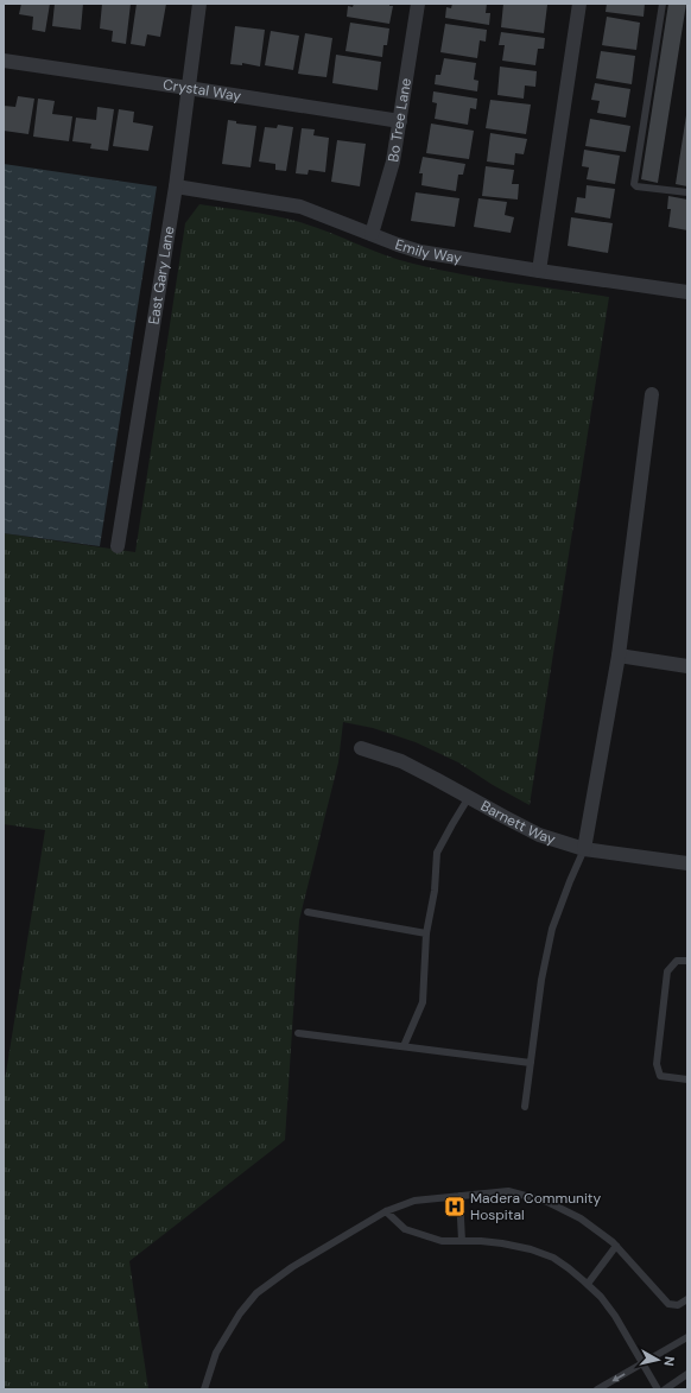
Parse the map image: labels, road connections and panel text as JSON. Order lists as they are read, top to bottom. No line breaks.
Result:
{"streets":{"street":["Crystal Way","Bo Tree Lane","Emily Way","East Gary Lane","Barnett Way"]},"crossings":[["Crystal Way","Bo Tree Lane"],["Crystal Way","East Gary Lane"],["Bo Tree Lane","Emily Way"],["Emily Way","East Gary Lane"]],"places":{"hospital":["Madera Community Hospital"]},"north":"right"}
